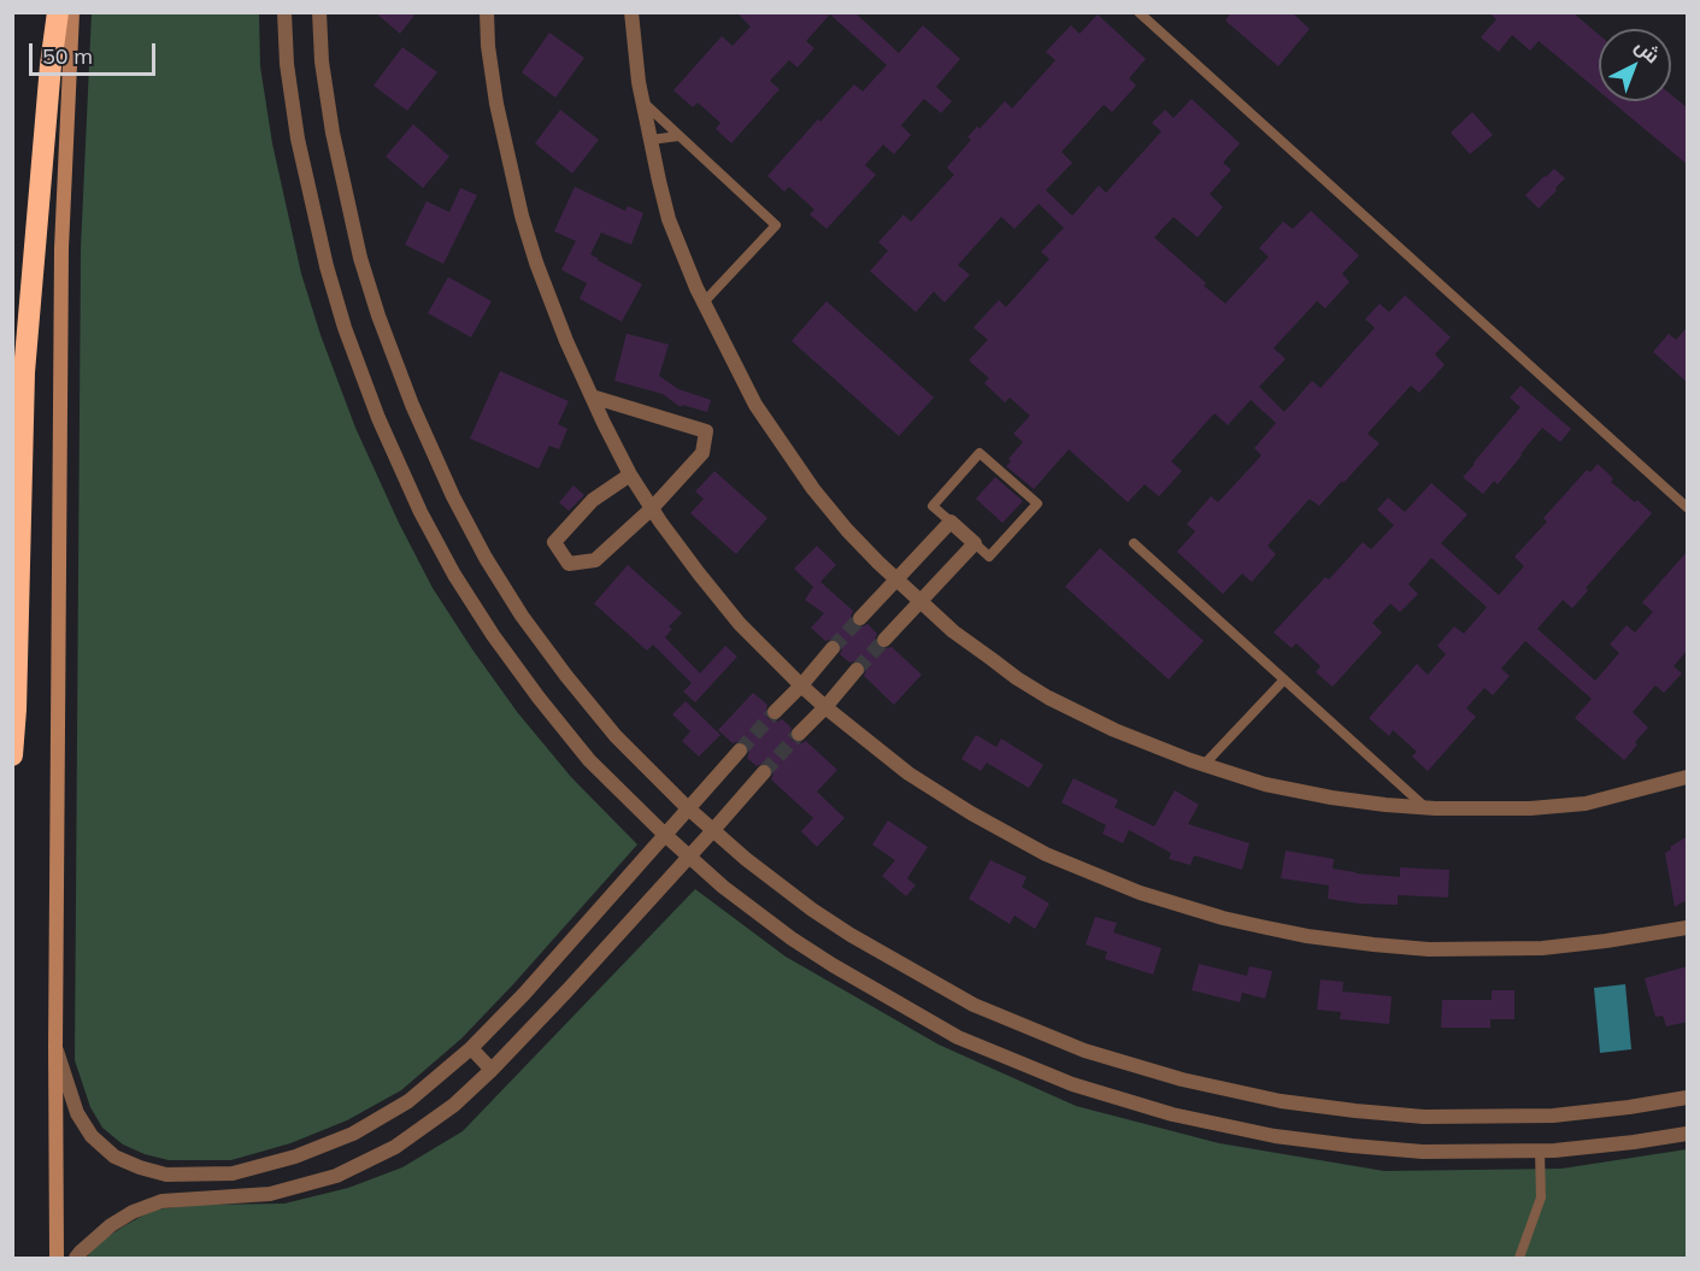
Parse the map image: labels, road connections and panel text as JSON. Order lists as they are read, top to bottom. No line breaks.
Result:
{"scale_bar":"50 m","north":"top right"}
